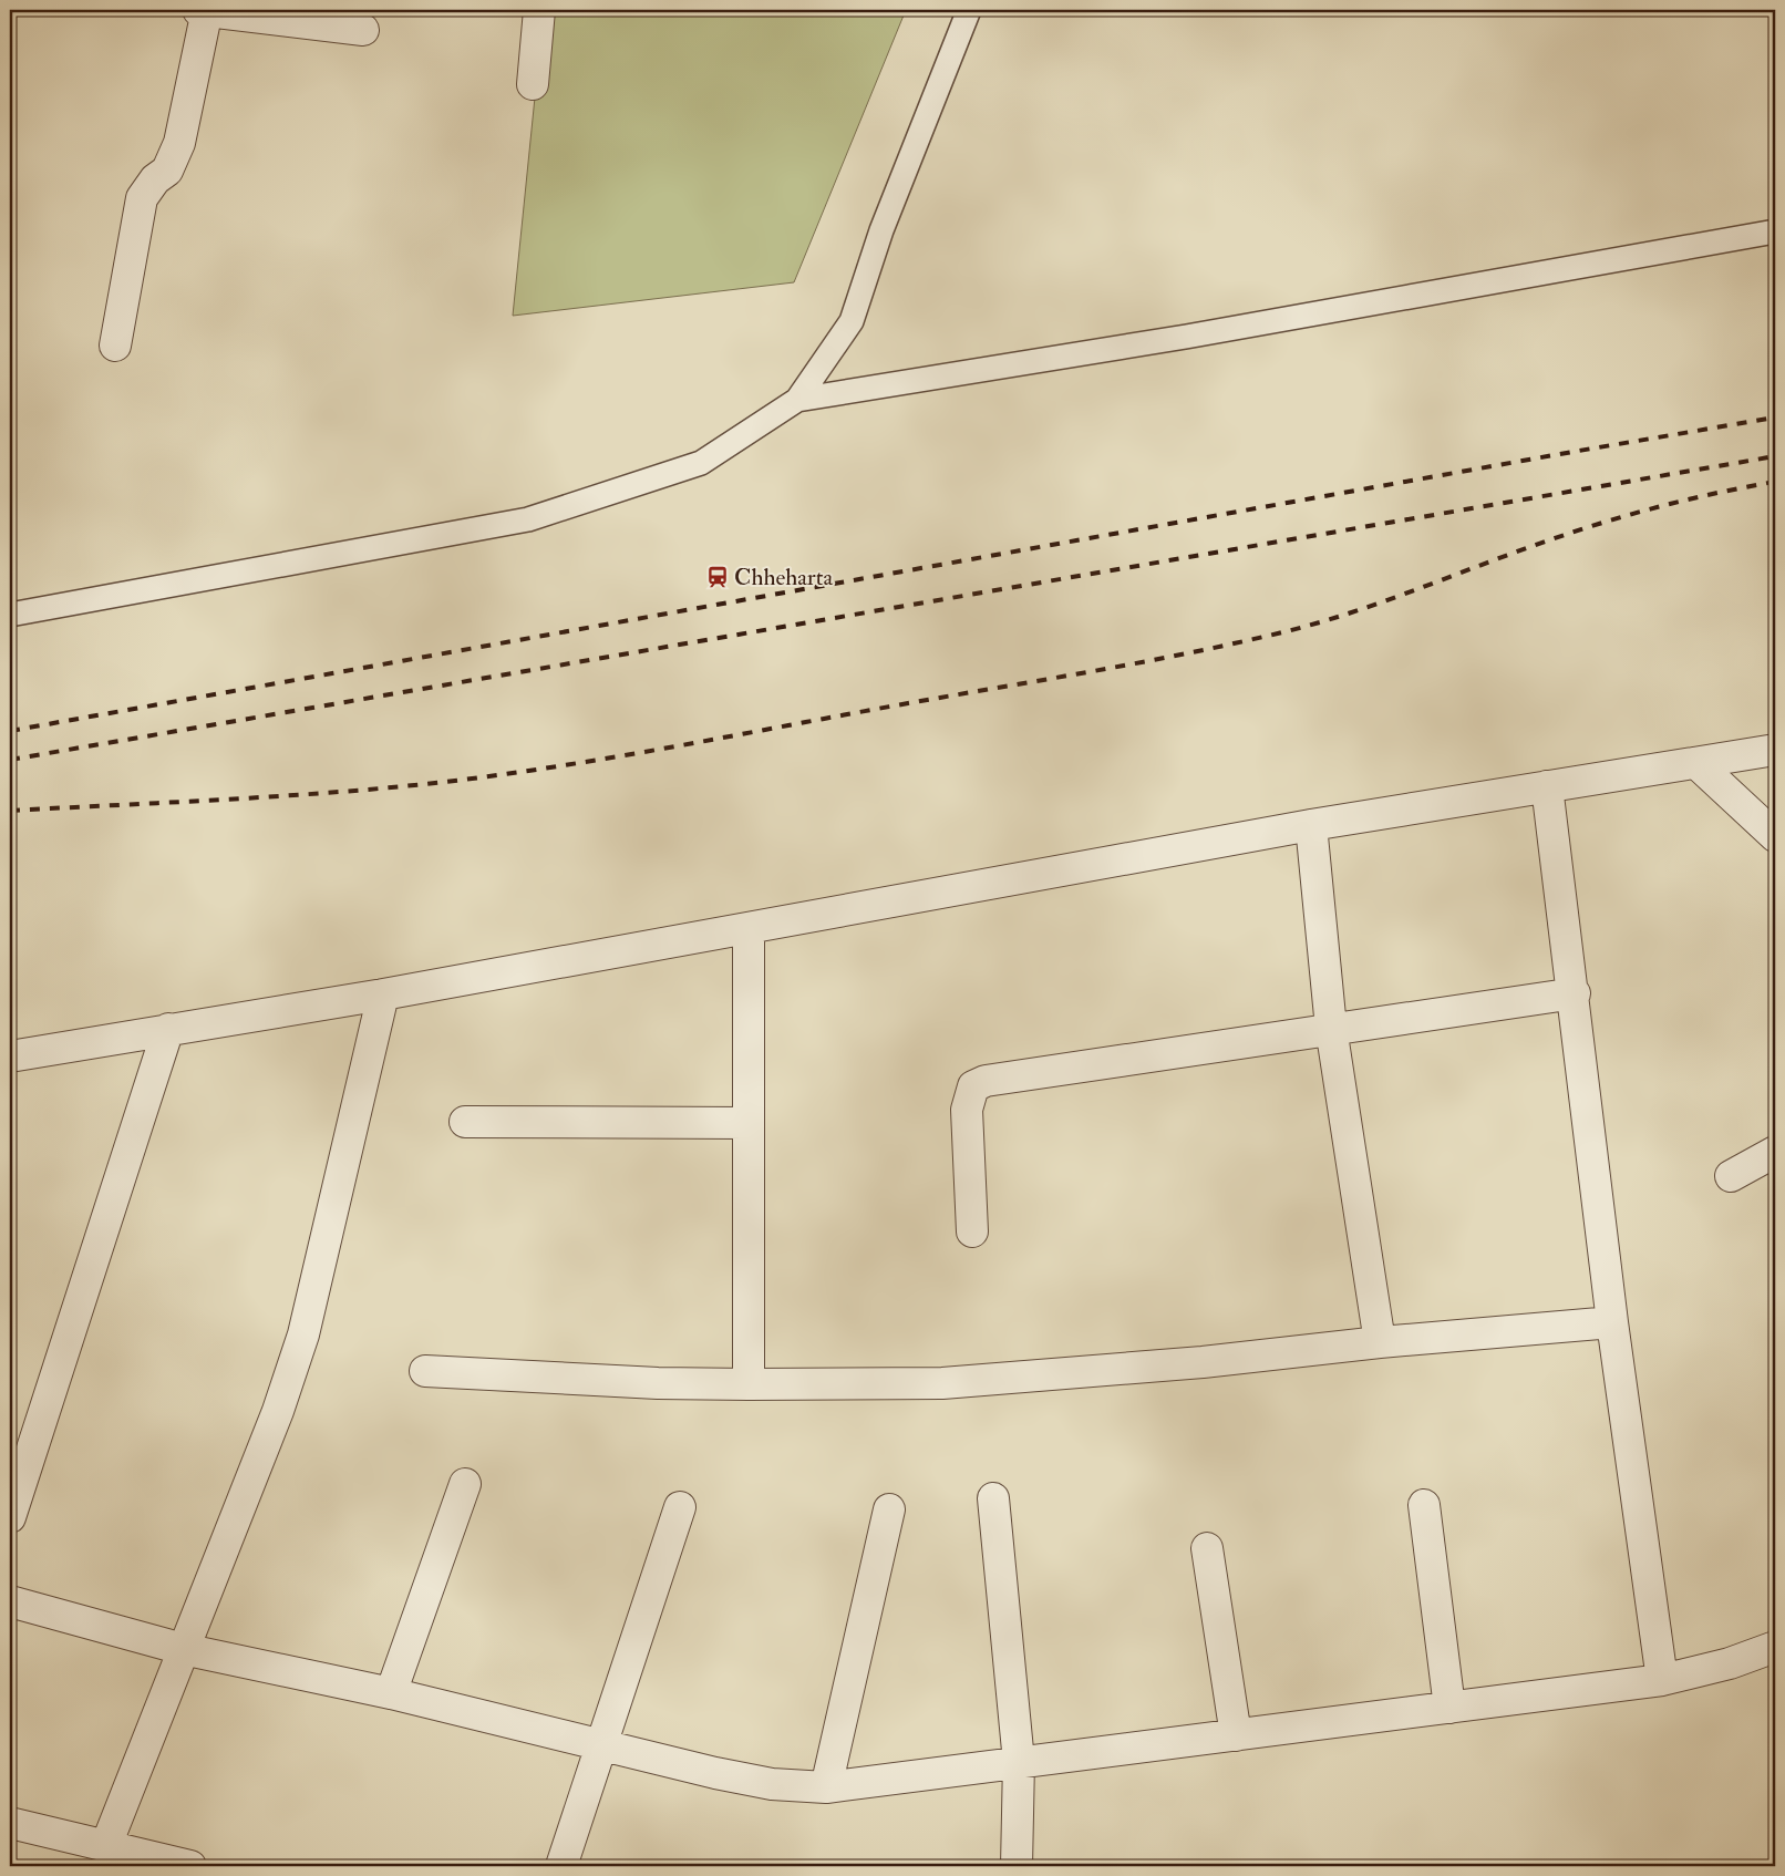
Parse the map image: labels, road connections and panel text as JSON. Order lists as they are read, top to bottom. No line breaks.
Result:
{"places":{"station":["Chheharta"]}}
